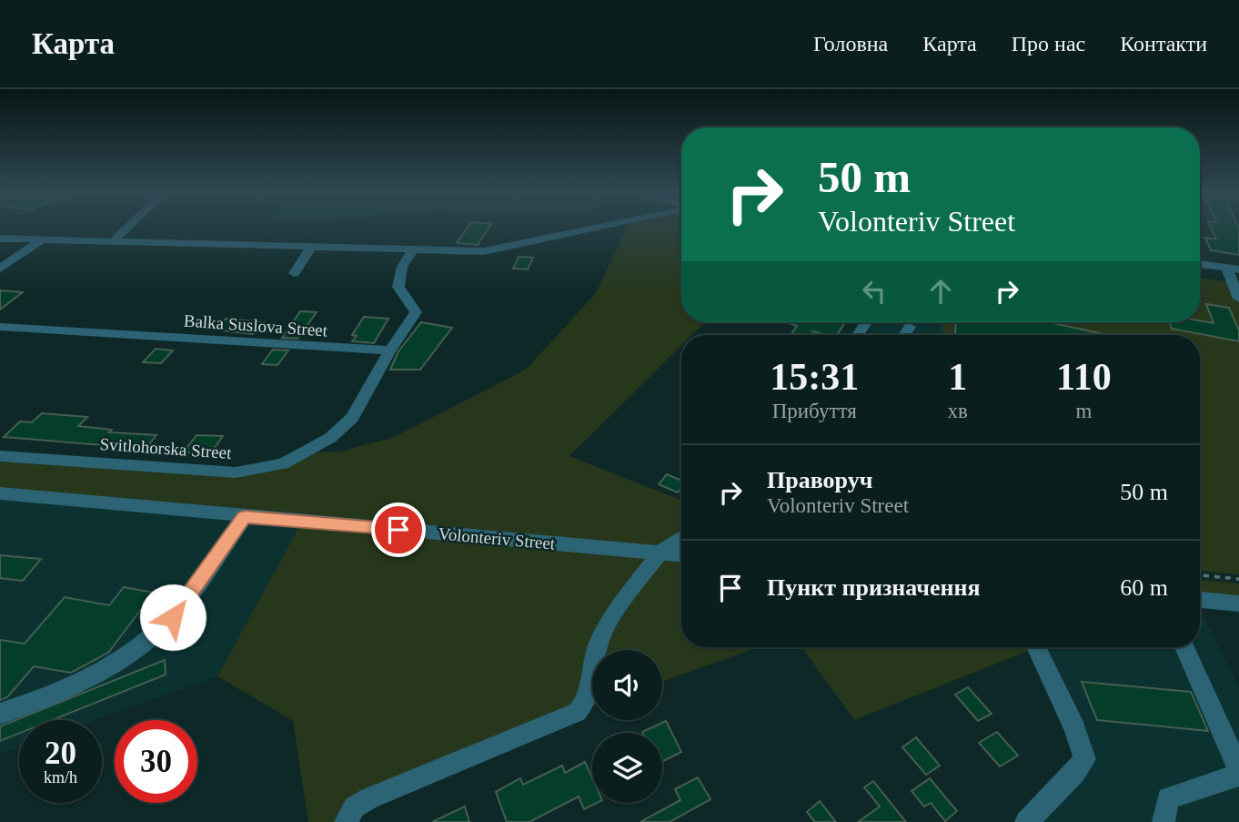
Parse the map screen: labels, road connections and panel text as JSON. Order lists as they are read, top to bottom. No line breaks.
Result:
{"streets":{"street":["Balka Suslova Street","Svitlohorska Street","Volonteriv Street"]},"crossings":[["Balka Suslova Street","Svitlohorska Street"]],"page":{"header":"Карта","nav":["Головна","Карта","Про нас","Контакти"],"turn":["50 m","Volonteriv Street"],"eta":["15:31","Прибуття","1","хв","110","m"],"list":[{"name":"Праворуч","note":"Volonteriv Street","value":"50 m"},{"name":"Пункт призначення","value":"60 m"}],"speed":"20 km/h","limit":"30"}}
